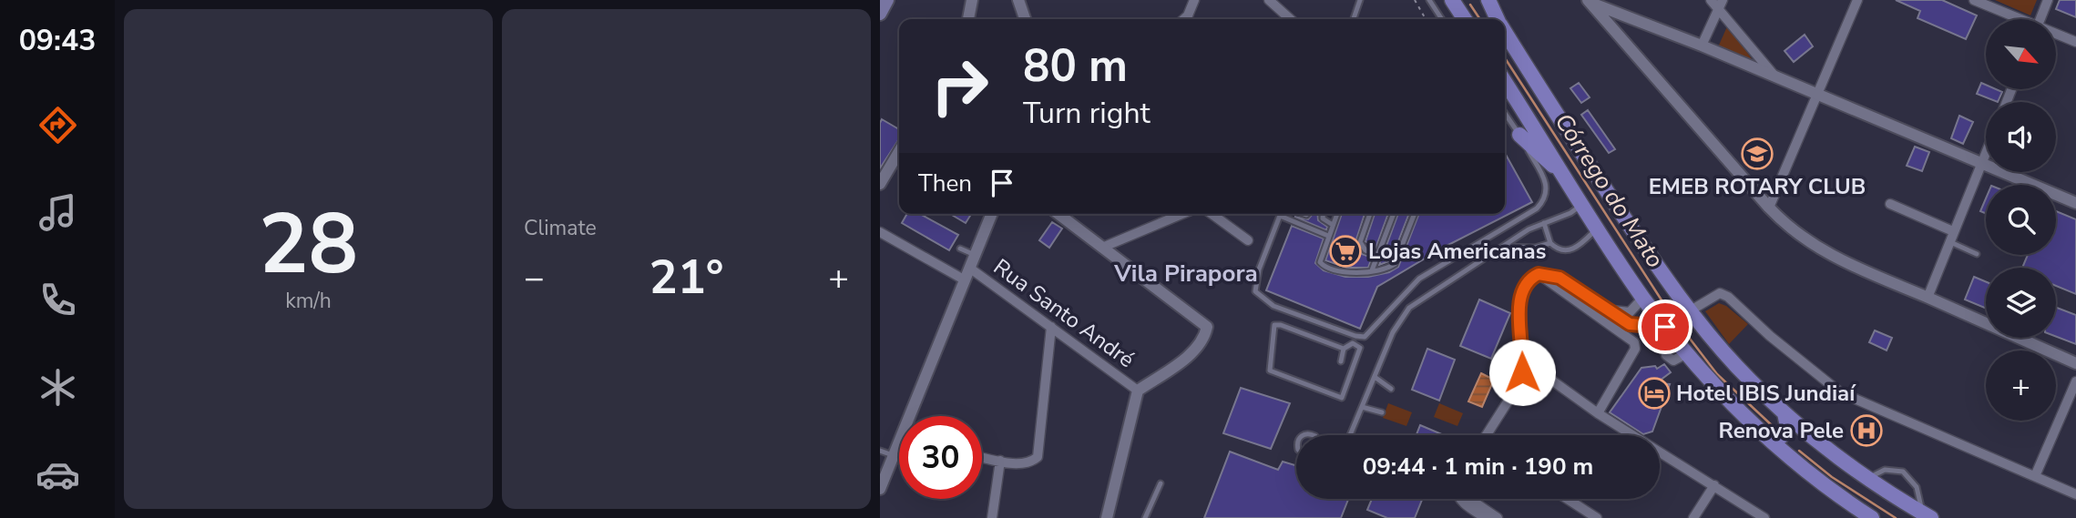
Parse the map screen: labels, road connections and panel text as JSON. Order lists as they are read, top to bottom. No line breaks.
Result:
{"streets":{"street":["Rua Santo André"]},"districts":["Vila Pirapora"],"water":["Córrego do Mato"],"places":{"school or university":["EMEB ROTARY CLUB"],"supermarket":["Lojas Americanas"],"hotel":["Hotel IBIS Jundiaí"],"hospital":["Renova Pele"]},"north":"bottom right","page":{"tabs":"09:43","tile":[["28","km/h"],"Climate"],"map_buttons":"+","turn":["80 m","Turn right"],"then":"Then","heat":["−","21°","+"],"limit":"30","trip":"09:44 · 1 min · 190 m"}}
